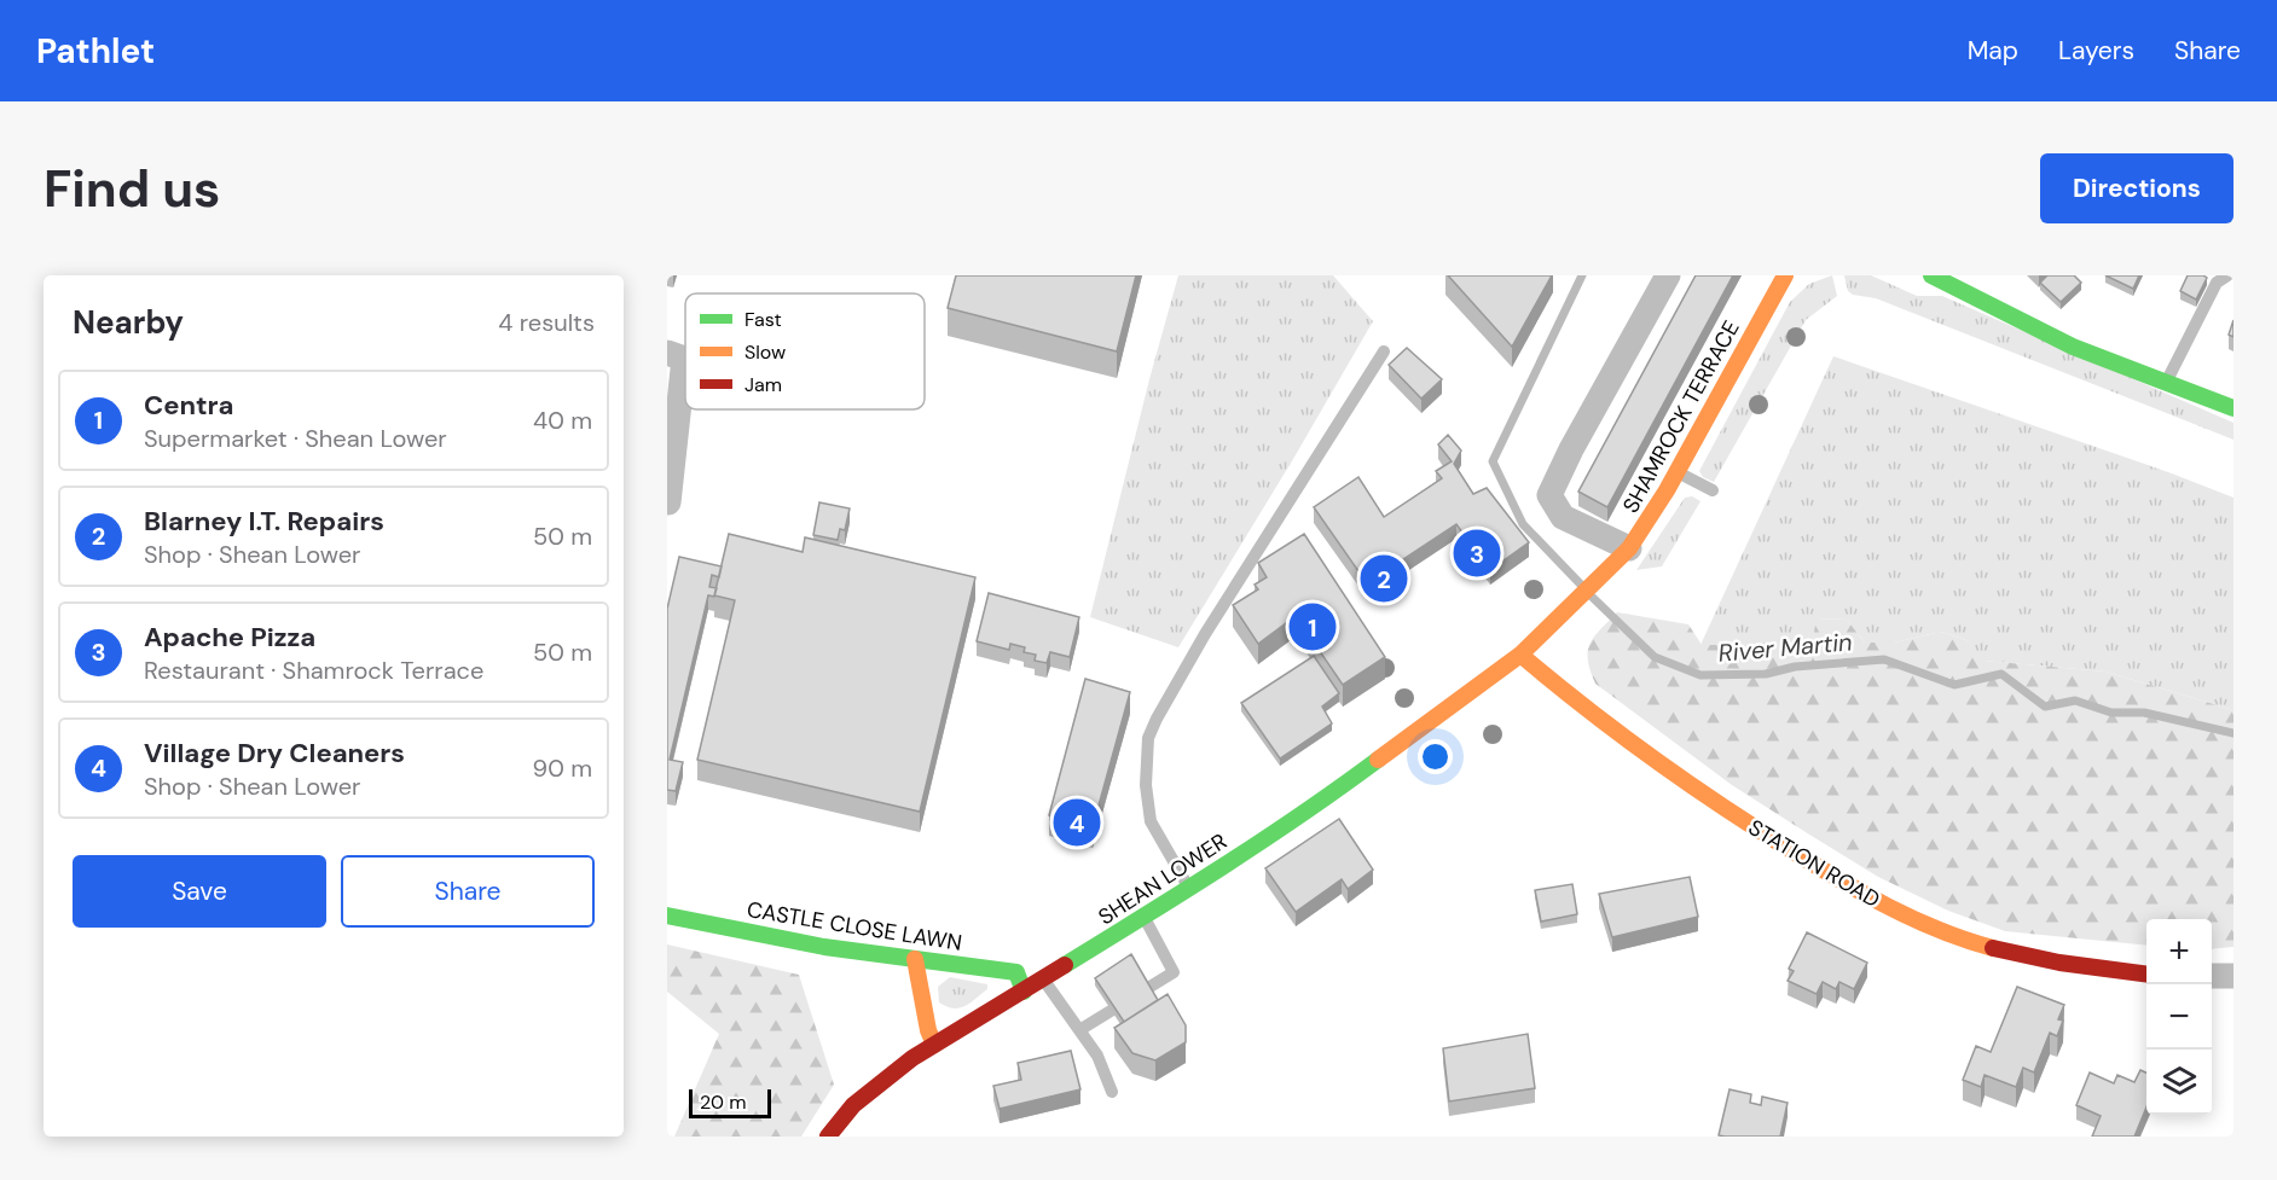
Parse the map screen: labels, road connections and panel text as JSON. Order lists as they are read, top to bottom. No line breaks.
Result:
{"streets":{"street":["SHAMROCK TERRACE","STATION ROAD","SHEAN LOWER","CASTLE CLOSE LAWN"]},"crossings":[["SHAMROCK TERRACE","STATION ROAD"],["SHAMROCK TERRACE","SHEAN LOWER"],["STATION ROAD","SHEAN LOWER"],["SHEAN LOWER","CASTLE CLOSE LAWN"]],"water":["River Martin"],"legend":["Fast","Slow","Jam"],"scale_bar":"20 m","page":{"header":"Pathlet","nav":["Map","Layers","Share"],"buttons":["Directions",["Save","Share"]],"title":"Find us","heading":["Nearby","4 results"],"list":[{"mark":"1","name":"Centra","note":"Supermarket · Shean Lower","value":"40 m"},{"mark":"2","name":"Blarney I.T. Repairs","note":"Shop · Shean Lower","value":"50 m"},{"mark":"3","name":"Apache Pizza","note":"Restaurant · Shamrock Terrace","value":"50 m"},{"mark":"4","name":"Village Dry Cleaners","note":"Shop · Shean Lower","value":"90 m"}],"pins":["3","2","1","4"],"map_buttons":["+","−"],"scale":"20 m"}}
